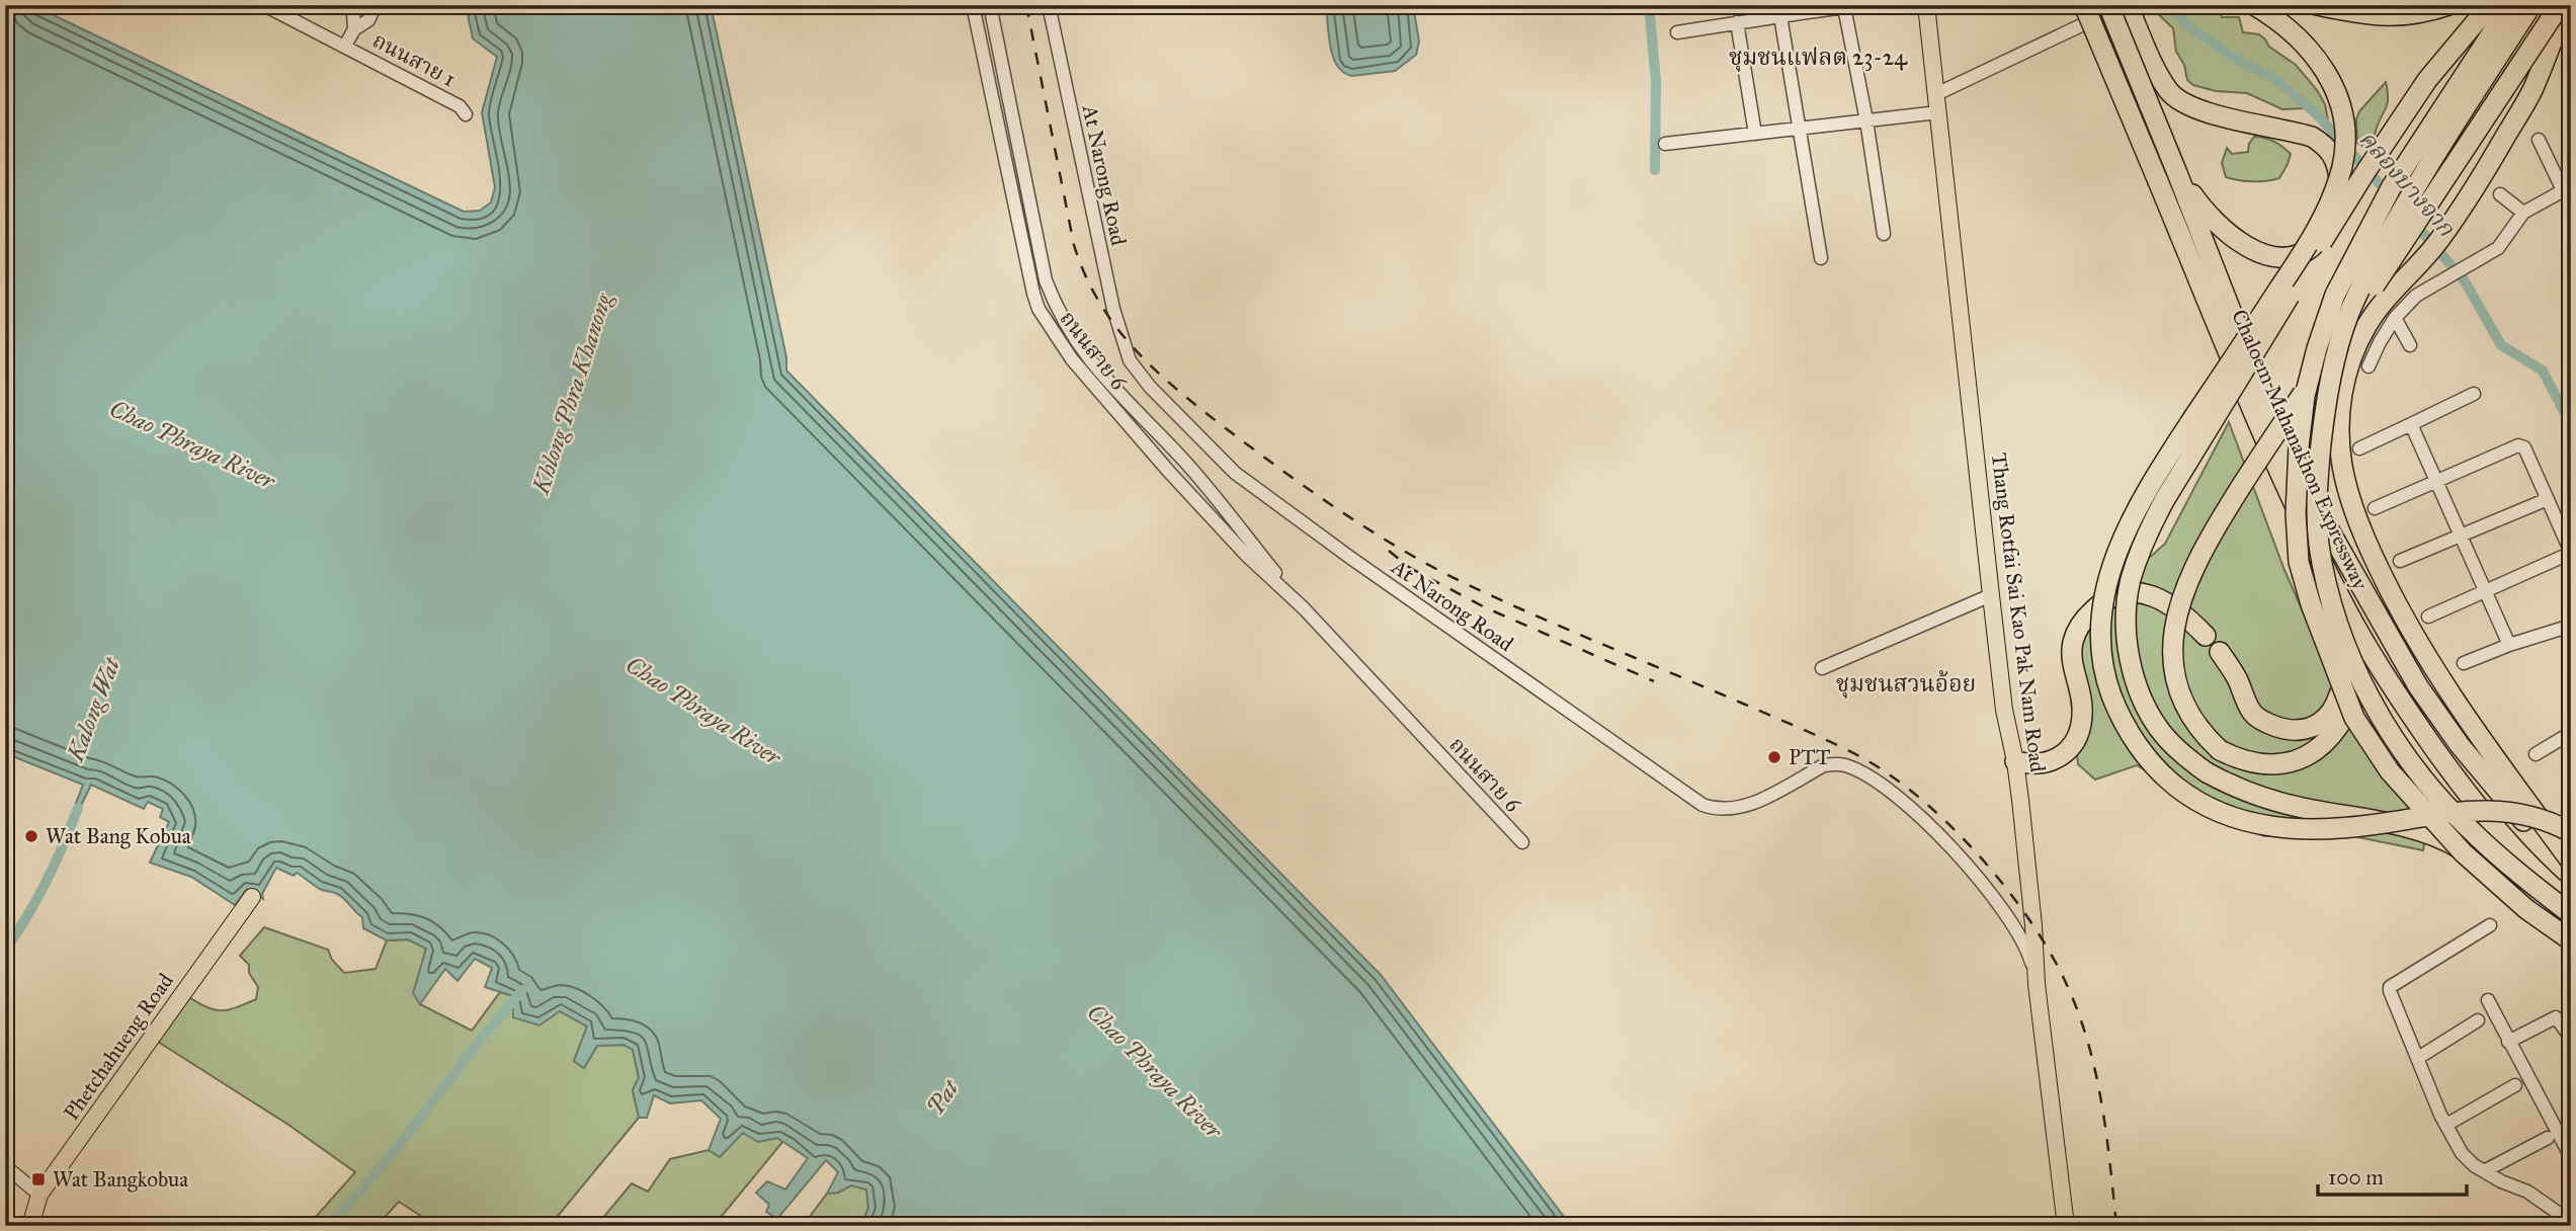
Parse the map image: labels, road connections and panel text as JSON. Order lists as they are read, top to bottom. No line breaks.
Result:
{"streets":{"highway":["Chaloem Mahanakhon Expressway"],"main road":["Thang Rotfai Sai Kao Pak Nam Road","Phetchahueng Road"],"street":["ถนนสาย 1","At Narong Road","ถนนสาย 6"]},"crossings":[["At Narong Road","Thang Rotfai Sai Kao Pak Nam Road"]],"districts":["ชุมชนแฟลต 23-24","ชุมชนสวนอ้อย"],"water":["คลองบางจาก","Khlong Phra Khanong","Chao Phraya River","Kalong Wat","Pat"],"places":{"other":["PTT","Wat Bang Kobua"],"transit":["Wat Bangkobua"]},"scale_bar":"100 m"}
